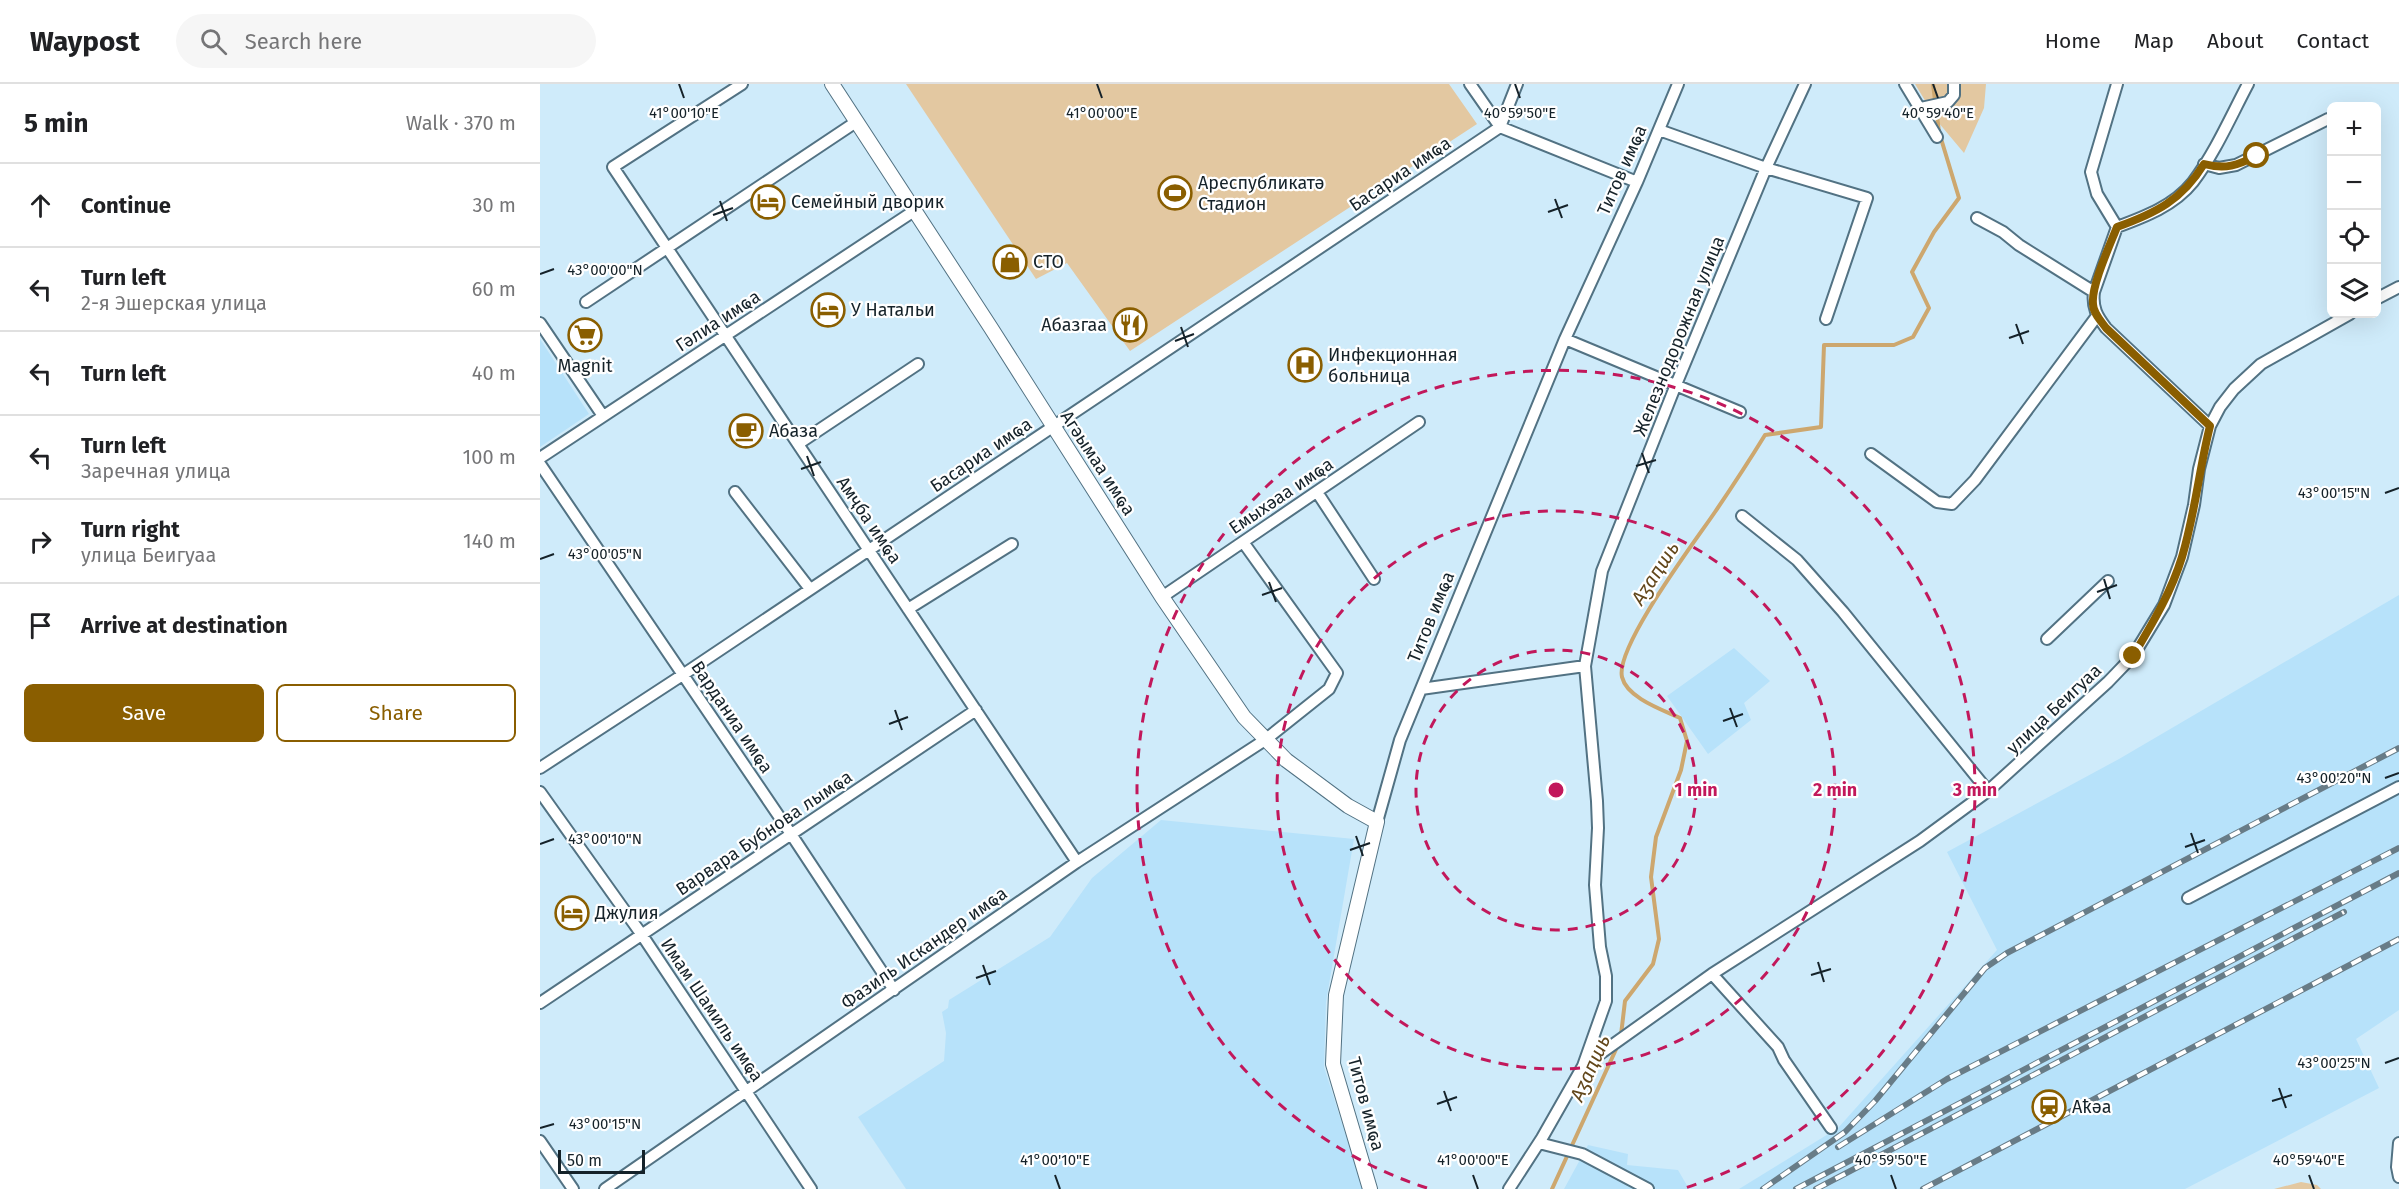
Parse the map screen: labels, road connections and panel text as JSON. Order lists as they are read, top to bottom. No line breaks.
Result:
{"streets":{"street":["Титов имҩа","Басариа имҩа","Гәлиа имҩа","Железнодорожная улица","Агәымаа имҩа","Емыхәаа имҩа","Амҷба имҩа","улица Беигуаа","Варданиа имҩа","Варвара Бубнова лымҩа","Фазиль Искандер имҩа","Имам Шамиль имҩа"]},"crossings":[["Титов имҩа","Агәымаа имҩа"],["Басариа имҩа","Агәымаа имҩа"],["Басариа имҩа","Амҷба имҩа"],["Басариа имҩа","Варданиа имҩа"],["Гәлиа имҩа","Агәымаа имҩа"],["Гәлиа имҩа","Амҷба имҩа"],["Железнодорожная улица","улица Беигуаа"],["Агәымаа имҩа","Емыхәаа имҩа"],["Агәымаа имҩа","Фазиль Искандер имҩа"],["Емыхәаа имҩа","Фазиль Искандер имҩа"],["Амҷба имҩа","Варвара Бубнова лымҩа"],["Амҷба имҩа","Фазиль Искандер имҩа"],["Варданиа имҩа","Варвара Бубнова лымҩа"],["Варданиа имҩа","Фазиль Искандер имҩа"],["Варвара Бубнова лымҩа","Имам Шамиль имҩа"],["Фазиль Искандер имҩа","Имам Шамиль имҩа"]],"water":["Аӡаԥшь"],"places":{"sports":["Ареспубликатә Стадион"],"hotel":["Семейный дворик","У Натальи","Джулия"],"shop":["СТО"],"restaurant":["Абазгаа"],"supermarket":["Magnit"],"hospital":["Инфекционная больница"],"cafe":["Абаза"],"station":["Аҟəа"]},"scale_bar":"50 m","page":{"header":"Waypost","search":"Search here","nav":["Home","Map","About","Contact"],"heading":["5 min","Walk · 370 m"],"map_buttons":["+","−"],"list":[["Continue","30 m"],["Turn left","2-я Эшерская улица","60 m"],["Turn left","40 m"],["Turn left","Заречная улица","100 m"],["Turn right","улица Беигуаа","140 m"],"Arrive at destination"],"buttons":["Save","Share"],"scale":"50 m"},"coordinates":["41°00'10\"E","41°00'00\"E","40°59'50\"E","40°59'40\"E","43°00'00\"N","43°00'15\"N","43°00'05\"N","43°00'20\"N","43°00'10\"N","43°00'25\"N"],"rings":["1 min","2 min","3 min"]}
